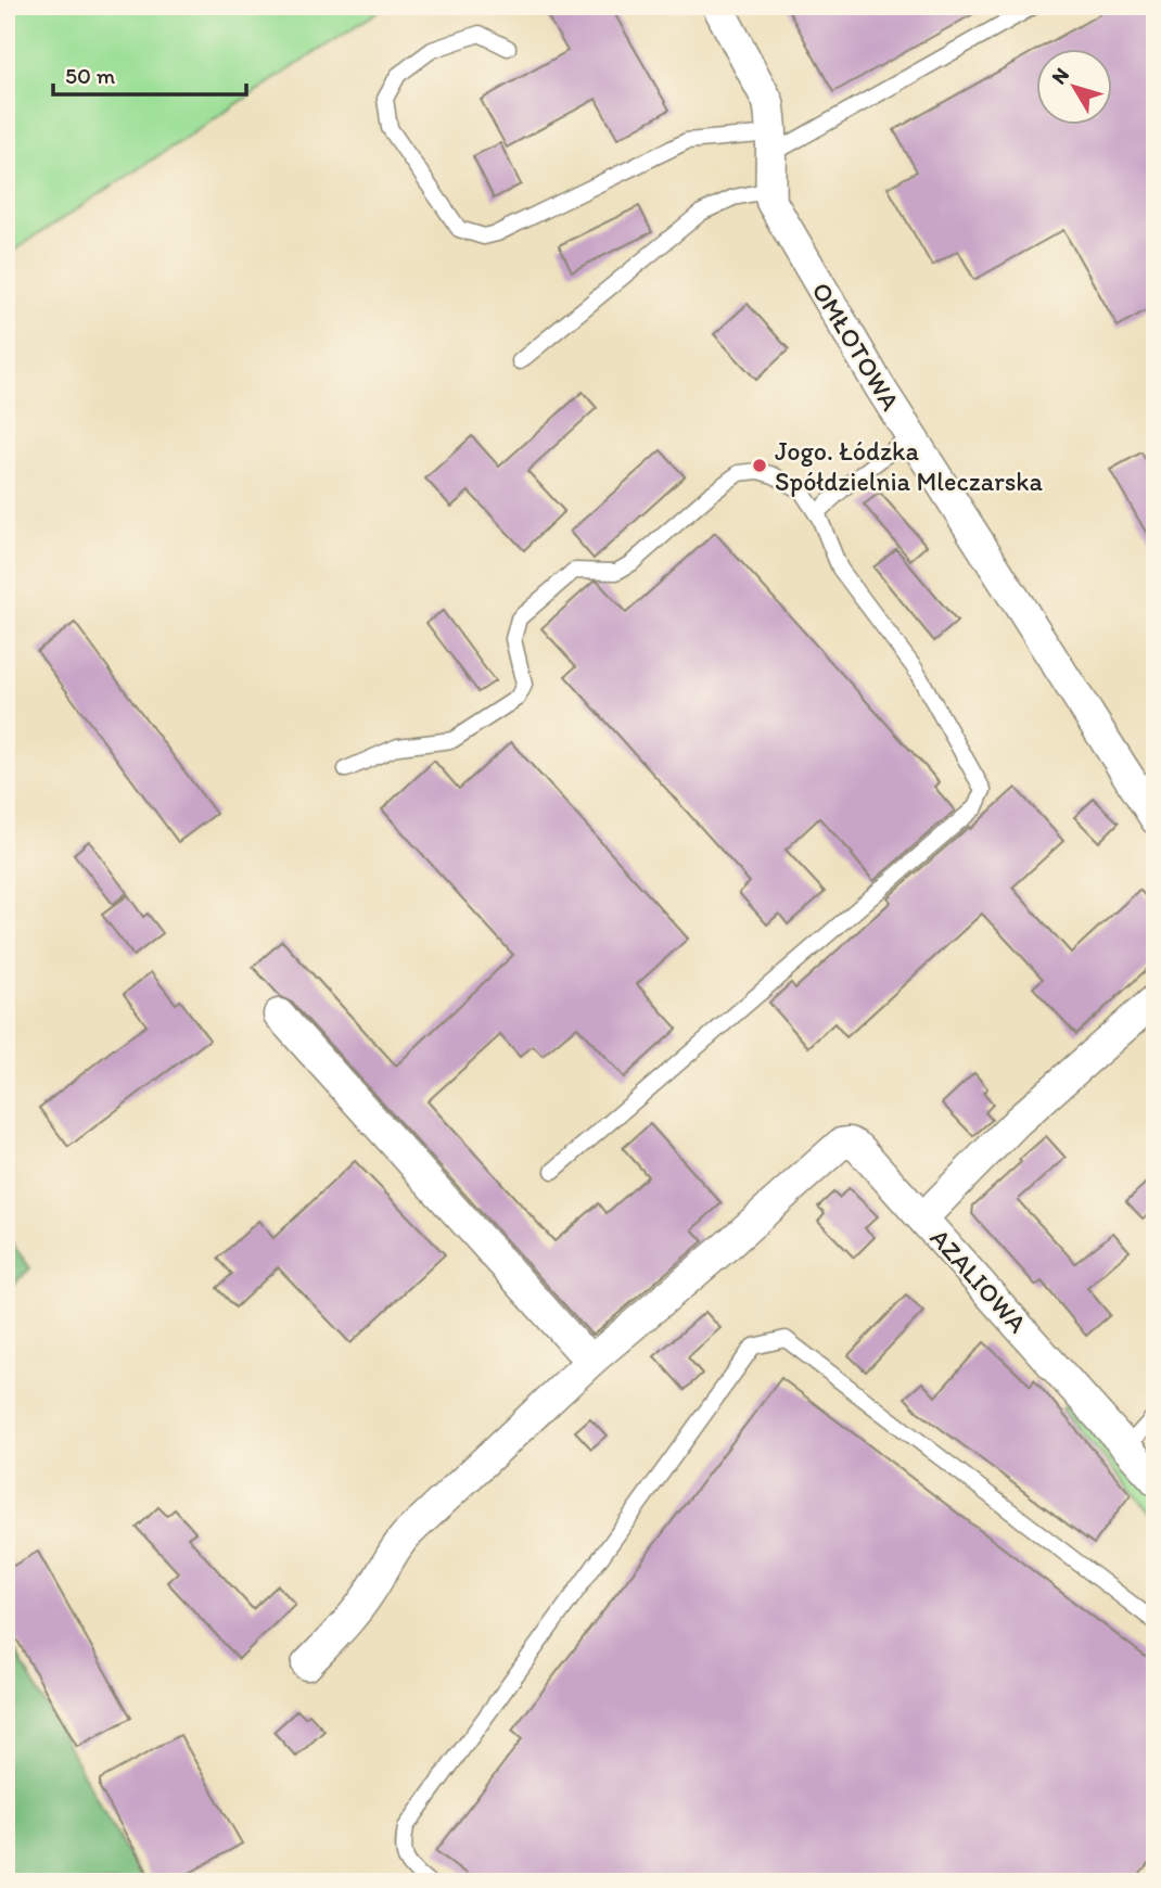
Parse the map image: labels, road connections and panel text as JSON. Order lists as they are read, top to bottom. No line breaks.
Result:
{"streets":{"street":["OMŁOTOWA","AZALIOWA"]},"places":["Jogo. Łódzka Spółdzielnia Mleczarska"],"scale_bar":"50 m","north":"top left"}
